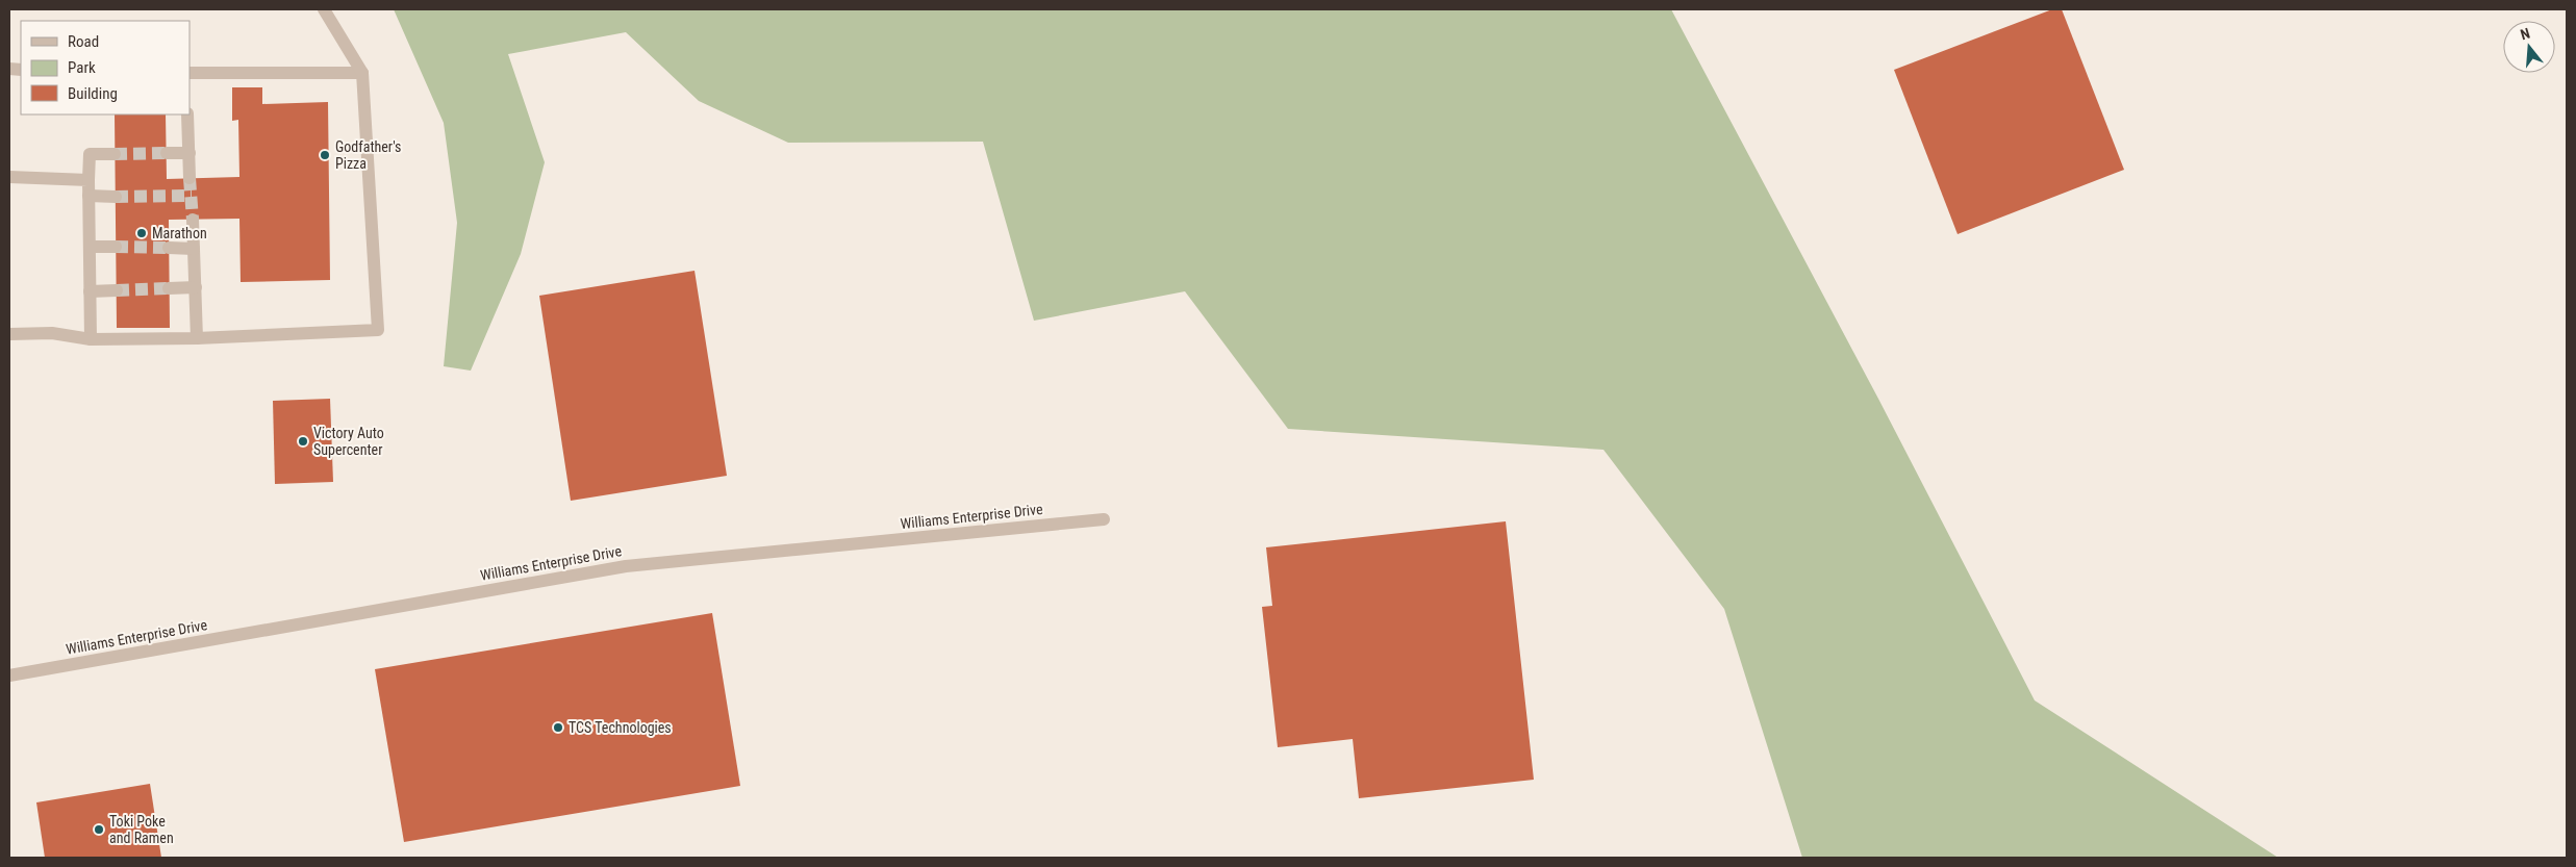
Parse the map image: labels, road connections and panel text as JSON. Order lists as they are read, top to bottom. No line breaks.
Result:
{"streets":{"lane":["Williams Enterprise Drive"]},"places":["Godfather's Pizza","Marathon","Victory Auto Supercenter","TCS Technologies","Toki Poke and Ramen"],"legend":["Road","Park","Building"],"north":"top"}
